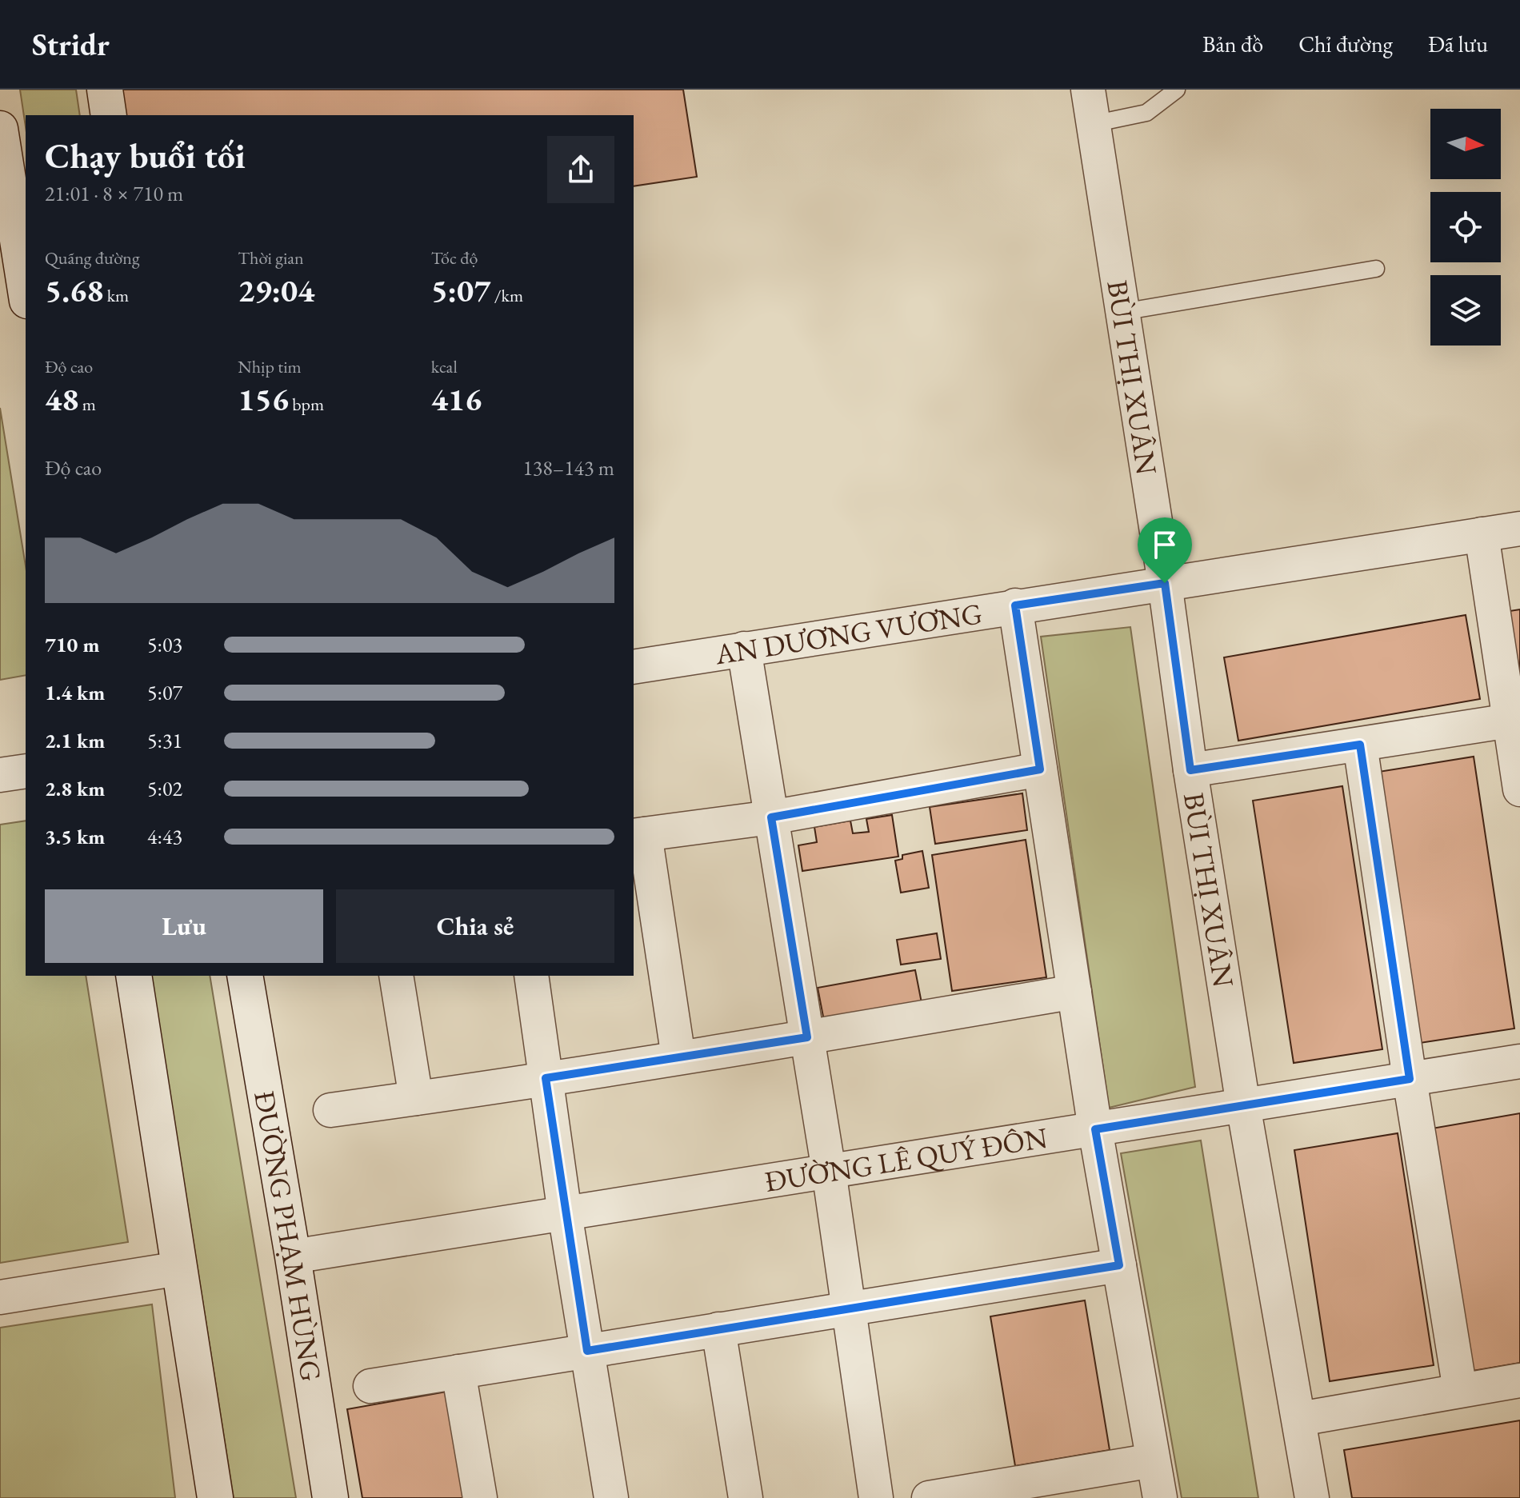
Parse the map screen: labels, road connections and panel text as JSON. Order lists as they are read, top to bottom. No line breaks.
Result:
{"streets":{"street":["BÙI THỊ XUÂN","AN DƯƠNG VƯƠNG","ĐƯỜNG LÊ QUÝ ĐÔN","ĐƯỜNG PHẠM HÙNG"]},"crossings":[["BÙI THỊ XUÂN","AN DƯƠNG VƯƠNG"],["BÙI THỊ XUÂN","ĐƯỜNG LÊ QUÝ ĐÔN"],["ĐƯỜNG LÊ QUÝ ĐÔN","ĐƯỜNG PHẠM HÙNG"]],"north":"right","page":{"header":"Stridr","nav":["Bản đồ","Chỉ đường","Đã lưu"],"heading":["Chạy buổi tối","21:01 · 8 × 710 m"],"stats":[["Quãng đường","5.68 km"],["Thời gian","29:04"],["Tốc độ","5:07 /km"],["Độ cao","48 m"],["Nhịp tim","156 bpm"],["kcal","416"]],"chart":["Độ cao","138–143 m"],"list":[{"name":"710 m","note":"5:03"},{"name":"1.4 km","note":"5:07"},{"name":"2.1 km","note":"5:31"},{"name":"2.8 km","note":"5:02"},{"name":"3.5 km","note":"4:43"}],"buttons":["Lưu","Chia sẻ"]}}
